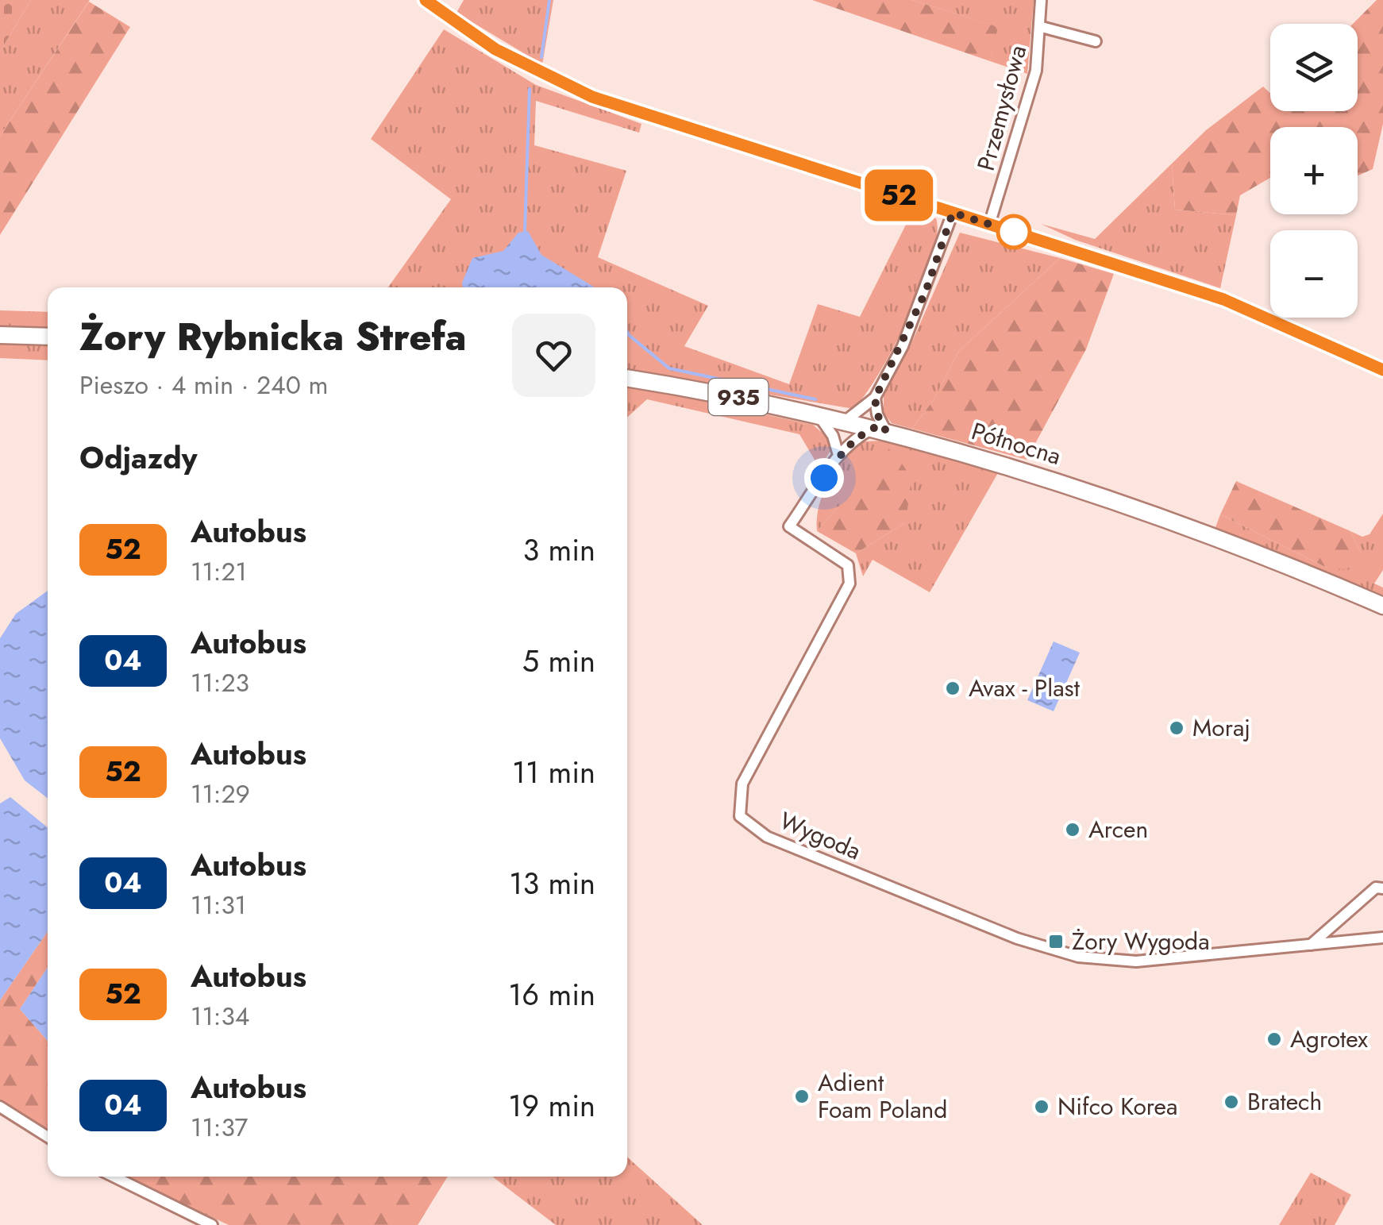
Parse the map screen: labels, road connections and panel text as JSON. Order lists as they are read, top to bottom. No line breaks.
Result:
{"streets":{"main road":["935","Północna"],"street":["Przemysłowa","Wygoda"]},"crossings":[["Północna","Wygoda"]],"places":{"other":["Avax - Plast","Moraj","Arcen","Agrotex","Adient Foam Poland","Bratech","Nifco Korea"],"transit":["Żory Wygoda"]},"lines":["bus line 52"],"page":{"on_map":"52","map_buttons":["+","−"],"heading":[["Żory Rybnicka Strefa","Pieszo · 4 min · 240 m"],"Odjazdy"],"list":[{"mark":"52","name":"Autobus","note":"11:21","value":"3 min"},{"mark":"04","name":"Autobus","note":"11:23","value":"5 min"},{"mark":"52","name":"Autobus","note":"11:29","value":"11 min"},{"mark":"04","name":"Autobus","note":"11:31","value":"13 min"},{"mark":"52","name":"Autobus","note":"11:34","value":"16 min"},{"mark":"04","name":"Autobus","note":"11:37","value":"19 min"}]}}
